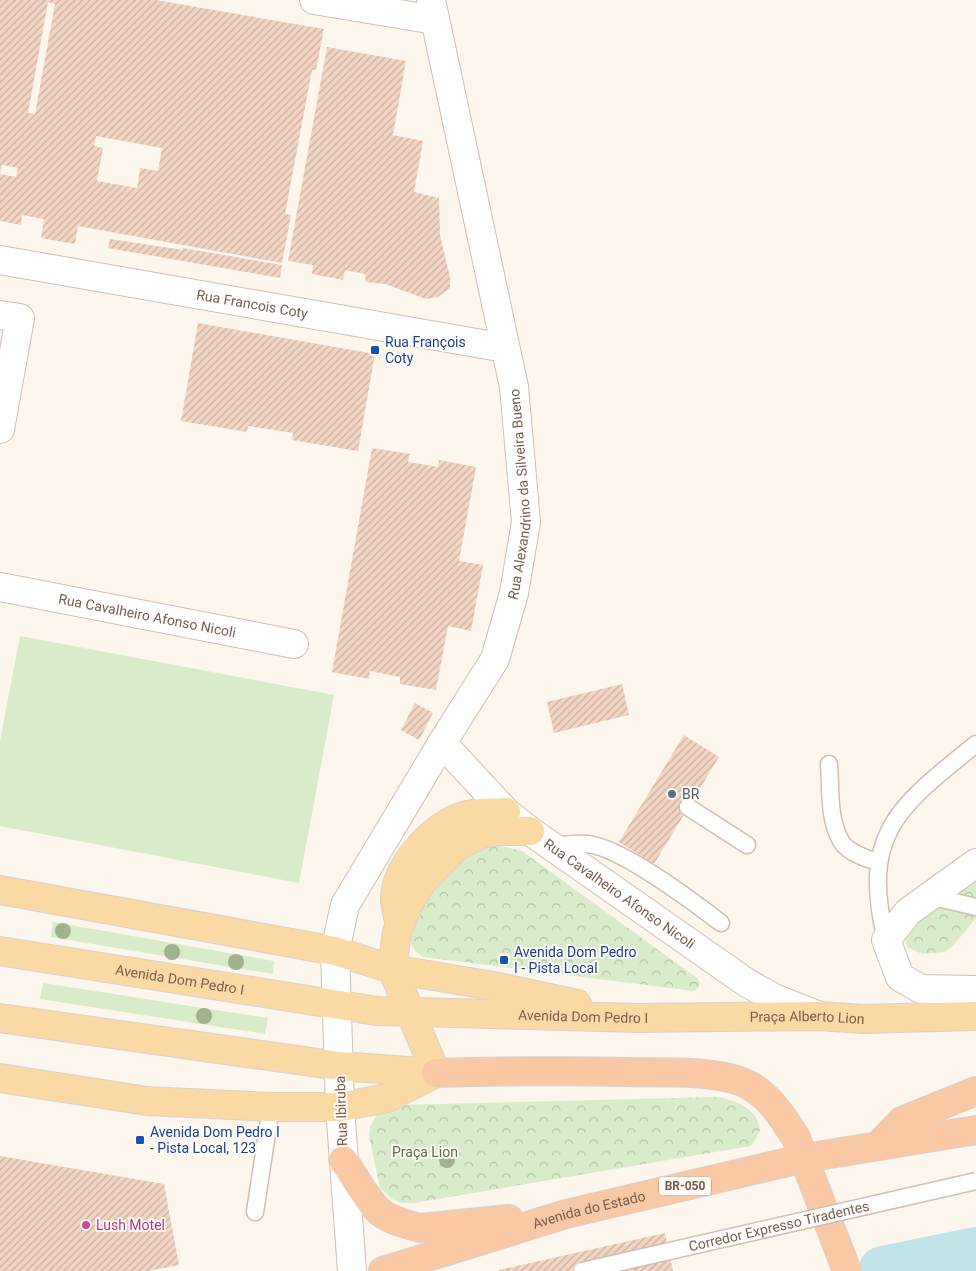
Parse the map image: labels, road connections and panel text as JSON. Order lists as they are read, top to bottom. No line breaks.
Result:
{"streets":{"highway":["BR-050","Avenida do Estado"],"main road":["Avenida Dom Pedro I","Praça Alberto Lion"],"street":["Rua Francois Coty","Rua Alexandrino da Silveira Bueno","Rua Cavalheiro Afonso Nicoli","Rua Ibiruba"],"lane":["Corredor Expresso Tiradentes"]},"crossings":[["Rua Francois Coty","Rua Alexandrino da Silveira Bueno"],["Rua Alexandrino da Silveira Bueno","Rua Cavalheiro Afonso Nicoli"],["Rua Alexandrino da Silveira Bueno","Avenida Dom Pedro I"],["Rua Alexandrino da Silveira Bueno","Rua Ibiruba"],["Rua Cavalheiro Afonso Nicoli","Praça Alberto Lion"],["Avenida Dom Pedro I","Praça Alberto Lion"],["Avenida Dom Pedro I","Rua Ibiruba"]],"parks":["Praça Lion"],"places":{"transit":["Rua François Coty","Avenida Dom Pedro I - Pista Local","Avenida Dom Pedro I - Pista Local, 123"],"other":["BR","Lush Motel"]}}
